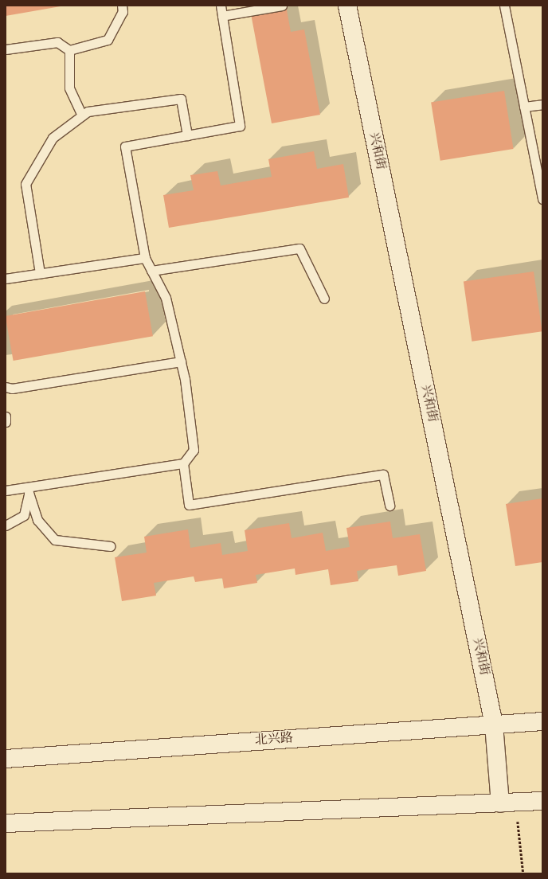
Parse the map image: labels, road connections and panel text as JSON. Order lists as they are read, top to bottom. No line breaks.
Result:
{"streets":{"main road":["兴和街","北兴路"]},"crossings":[["兴和街","北兴路"]]}
